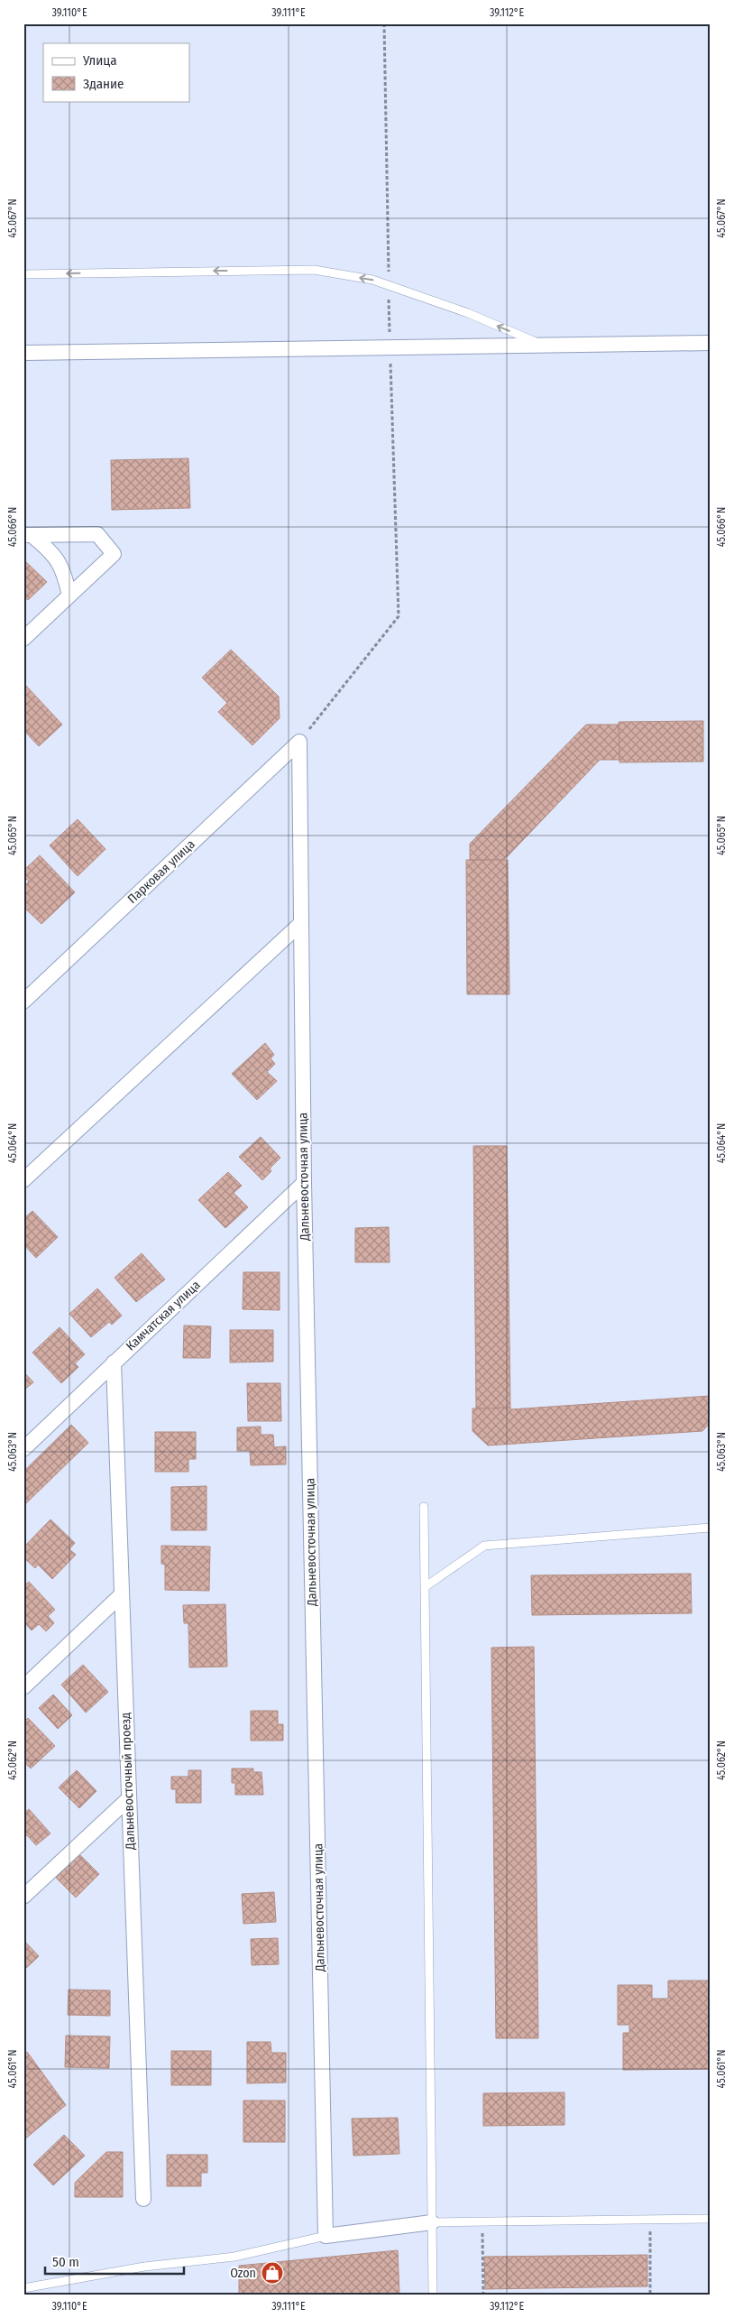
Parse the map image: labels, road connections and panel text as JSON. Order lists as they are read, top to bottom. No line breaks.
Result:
{"streets":{"street":["Парковая улица","Дальневосточная улица","Камчатская улица","Дальневосточный проезд"]},"crossings":[["Парковая улица","Дальневосточная улица"],["Дальневосточная улица","Камчатская улица"],["Камчатская улица","Дальневосточный проезд"]],"places":{"shop":["Ozon"]},"legend":["Улица","Здание"],"scale_bar":"50 m","coordinates":["39.110°E","39.111°E","39.112°E","45.067°N","45.066°N","45.065°N","45.064°N","45.063°N","45.062°N","45.061°N"]}
